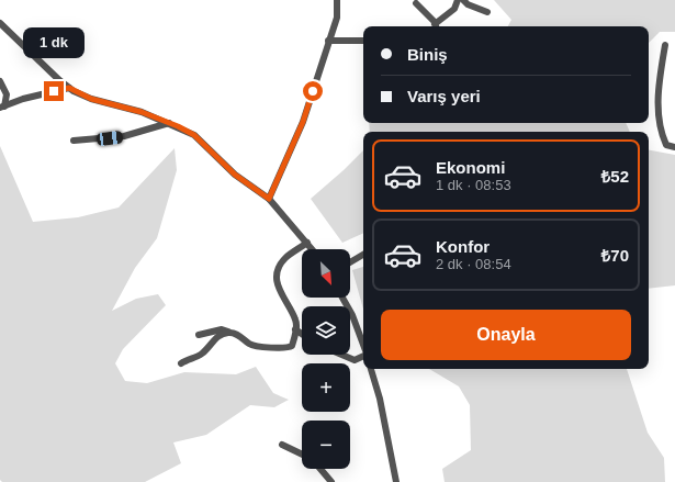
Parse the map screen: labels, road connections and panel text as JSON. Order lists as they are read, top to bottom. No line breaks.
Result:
{"north":"bottom right","page":{"banner":["Biniş","Varış yeri"],"bubble":"1 dk","list":[{"name":"Ekonomi","note":"1 dk · 08:53","value":"₺52"},{"name":"Konfor","note":"2 dk · 08:54","value":"₺70"}],"map_buttons":["+","−"],"buttons":"Onayla"}}
